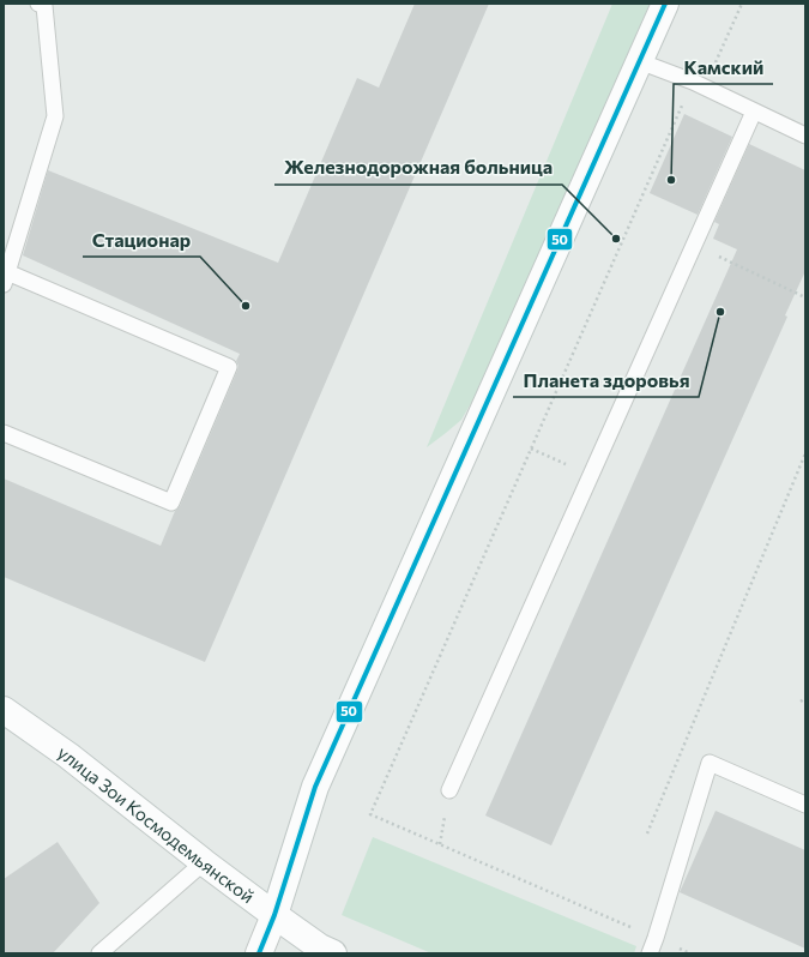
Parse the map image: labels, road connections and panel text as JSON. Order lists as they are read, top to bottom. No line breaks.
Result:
{"streets":{"main road":["улица Зои Космодемьянской"]},"places":["Камский","Железнодорожная больница","Стационар","Планета здоровья"],"lines":["transit line 50"]}
